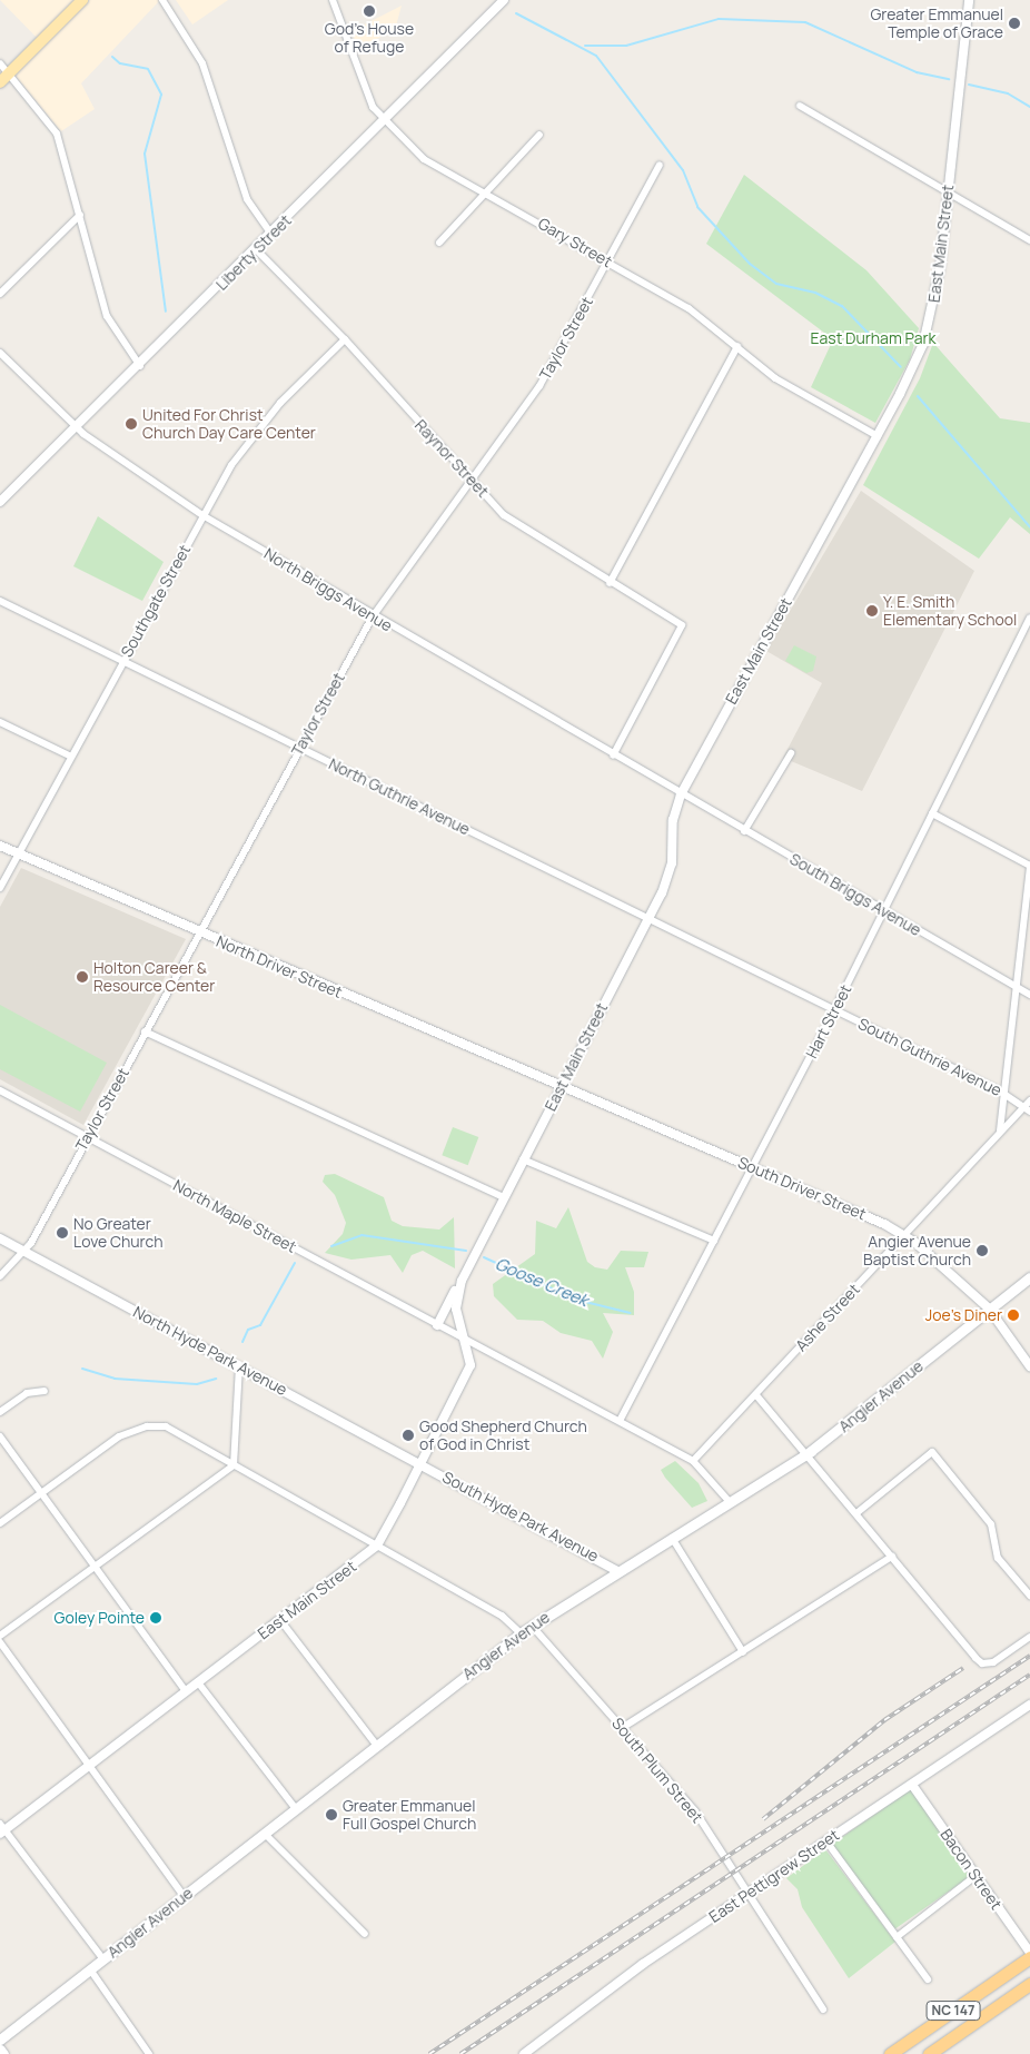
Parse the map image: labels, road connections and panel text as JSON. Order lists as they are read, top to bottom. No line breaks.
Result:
{"streets":{"highway":["NC 147"],"main road":["Angier Avenue"],"street":["Gary Street","East Main Street","Liberty Street","Taylor Street","Raynor Street","North Briggs Avenue","Southgate Street","North Guthrie Avenue","South Briggs Avenue","North Driver Street","Hart Street","South Guthrie Avenue","South Driver Street","North Maple Street","Ashe Street","North Hyde Park Avenue","South Hyde Park Avenue","South Plum Street","Bacon Street","East Pettigrew Street"]},"crossings":[["Gary Street","East Main Street"],["Gary Street","Liberty Street"],["Gary Street","Taylor Street"],["East Main Street","North Briggs Avenue"],["East Main Street","North Guthrie Avenue"],["East Main Street","South Briggs Avenue"],["East Main Street","North Driver Street"],["East Main Street","South Guthrie Avenue"],["East Main Street","South Driver Street"],["East Main Street","North Maple Street"],["East Main Street","North Hyde Park Avenue"],["East Main Street","South Hyde Park Avenue"],["Liberty Street","Raynor Street"],["Liberty Street","North Briggs Avenue"],["Taylor Street","Raynor Street"],["Taylor Street","North Briggs Avenue"],["Taylor Street","North Guthrie Avenue"],["Taylor Street","North Driver Street"],["Taylor Street","North Maple Street"],["Taylor Street","North Hyde Park Avenue"],["Raynor Street","North Briggs Avenue"],["Raynor Street","Southgate Street"],["North Briggs Avenue","Southgate Street"],["North Briggs Avenue","South Briggs Avenue"],["Southgate Street","North Guthrie Avenue"],["Southgate Street","North Driver Street"],["North Guthrie Avenue","South Guthrie Avenue"],["South Briggs Avenue","Hart Street"],["North Driver Street","South Driver Street"],["Hart Street","South Guthrie Avenue"],["Hart Street","South Driver Street"],["Hart Street","North Maple Street"],["South Guthrie Avenue","Ashe Street"],["South Driver Street","Ashe Street"],["South Driver Street","Angier Avenue"],["North Maple Street","Ashe Street"],["North Maple Street","Angier Avenue"],["North Hyde Park Avenue","South Hyde Park Avenue"],["Angier Avenue","South Hyde Park Avenue"],["Angier Avenue","South Plum Street"],["South Plum Street","East Pettigrew Street"],["Bacon Street","East Pettigrew Street"],["Bacon Street","NC 147"]],"water":["Goose Creek"],"parks":["East Durham Park"],"places":["God's House of Refuge","Greater Emmanuel Temple of Grace","United For Christ Church Day Care Center","Y. E. Smith Elementary School","Holton Career & Resource Center","No Greater Love Church","Angier Avenue Baptist Church","Joe's Diner","Good Shepherd Church of God in Christ","Goley Pointe","Greater Emmanuel Full Gospel Church"]}
